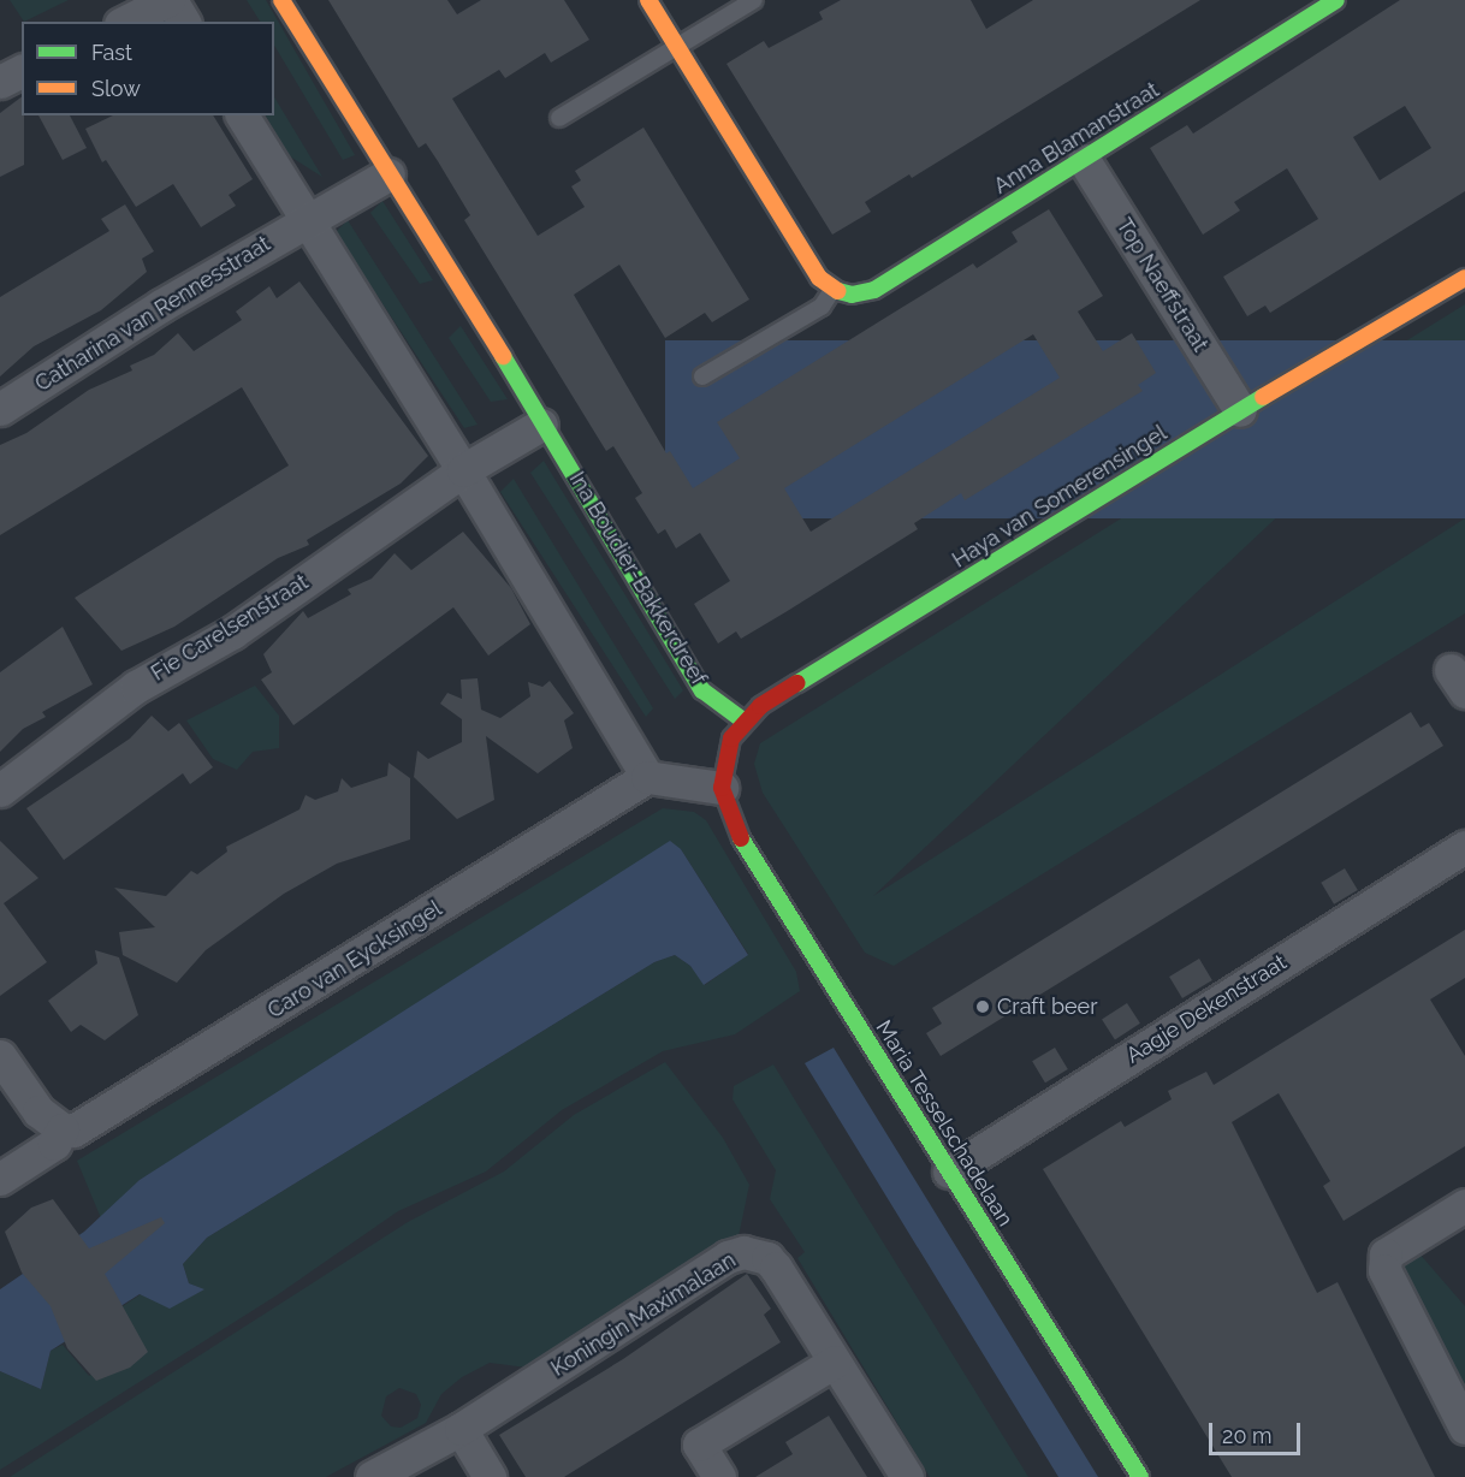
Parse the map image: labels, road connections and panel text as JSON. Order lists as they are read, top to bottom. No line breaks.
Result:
{"streets":{"street":["Anna Blamanstraat","Top Naeffstraat","Catharina van Rennesstraat","Haya van Somerensingel","Ina Boudier-Bakkerdreef","Fie Carelsenstraat","Caro van Eycksingel","Aagje Dekenstraat","Maria Tesselschadelaan","Koningin Maximalaan"]},"crossings":[["Anna Blamanstraat","Top Naeffstraat"],["Top Naeffstraat","Haya van Somerensingel"],["Haya van Somerensingel","Ina Boudier-Bakkerdreef"],["Haya van Somerensingel","Maria Tesselschadelaan"],["Aagje Dekenstraat","Maria Tesselschadelaan"]],"places":["Craft beer"],"legend":["Fast","Slow"],"scale_bar":"20 m"}
